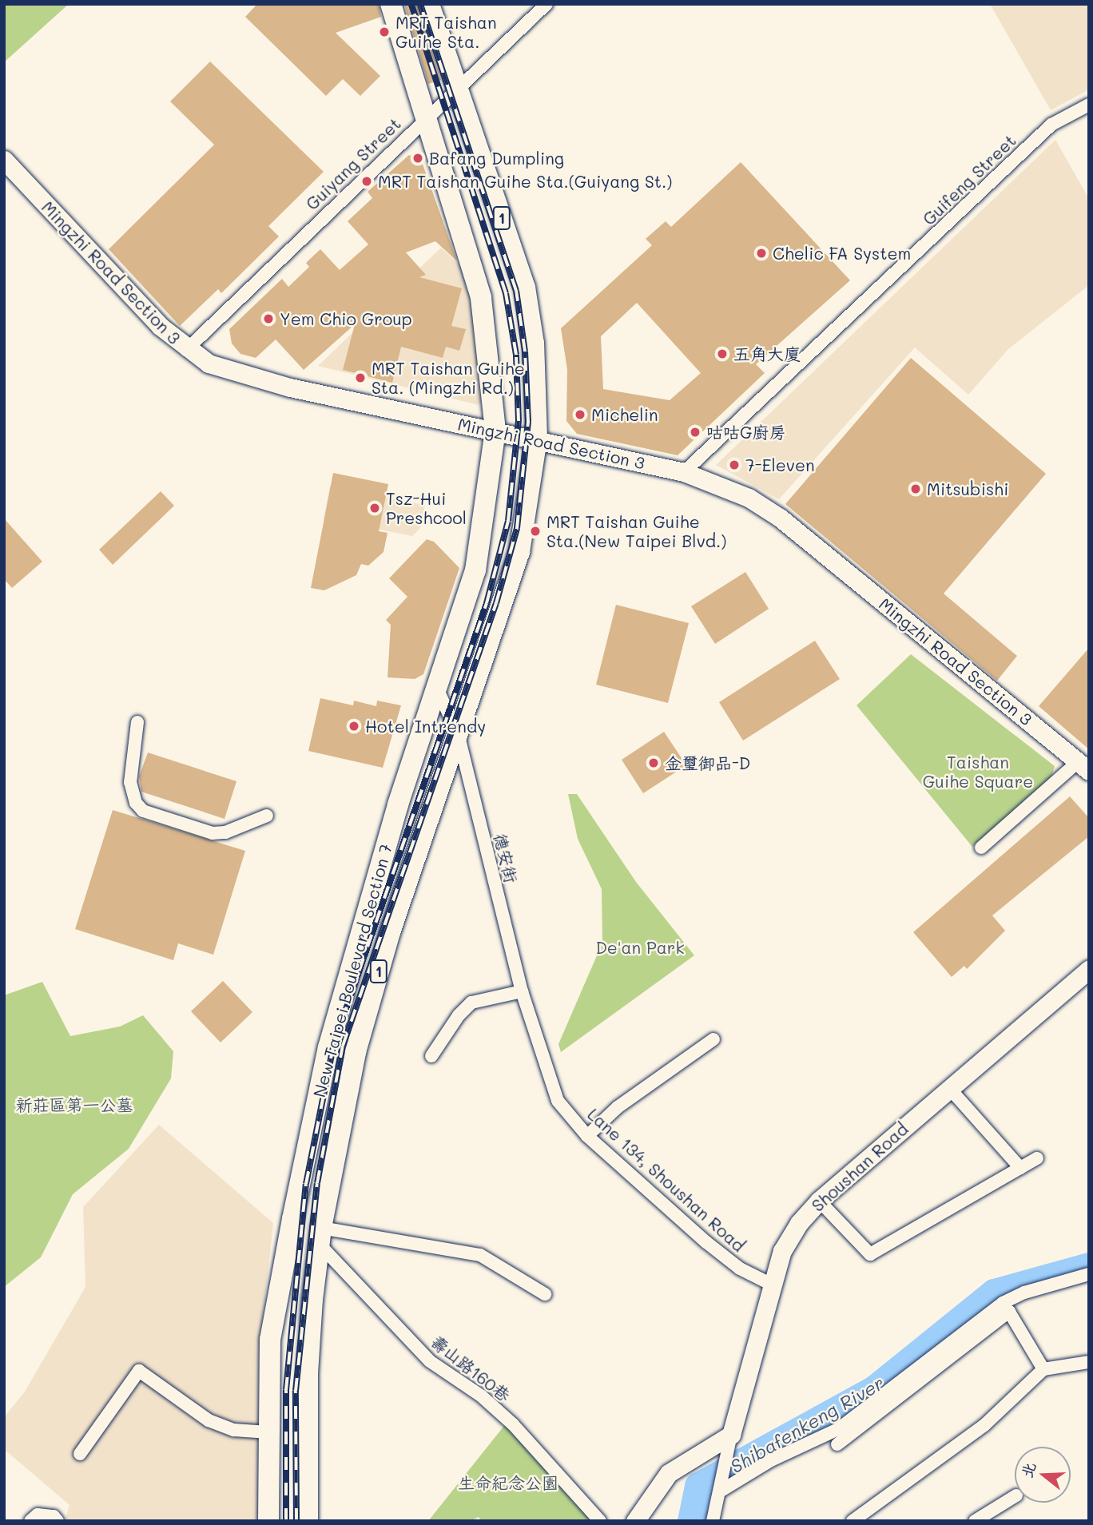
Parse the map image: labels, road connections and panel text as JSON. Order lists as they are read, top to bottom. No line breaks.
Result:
{"streets":{"main road":["1","Mingzhi Road Section 3","New Taipei Boulevard Section 7","Shoushan Road"],"street":["Guiyang Street","Guifeng Street","德安街","Lane 134, Shoushan Road","壽山路160巷"]},"crossings":[["Guiyang Street","1"],["Guiyang Street","Mingzhi Road Section 3"],["Guifeng Street","Mingzhi Road Section 3"],["1","Mingzhi Road Section 3"],["1","New Taipei Boulevard Section 7"],["Mingzhi Road Section 3","New Taipei Boulevard Section 7"],["德安街","New Taipei Boulevard Section 7"],["德安街","Lane 134, Shoushan Road"],["New Taipei Boulevard Section 7","壽山路160巷"],["Shoushan Road","Lane 134, Shoushan Road"]],"water":["Shibafenkeng River"],"parks":["Taishan Guihe Square","De'an Park","新莊區第一公墓","生命紀念公園"],"places":["MRT Taishan Guihe Sta.","Bafang Dumpling","MRT Taishan Guihe Sta.(Guiyang St.)","Chelic FA System","Yem Chio Group","五角大廈","MRT Taishan Guihe Sta. (Mingzhi Rd.)","Michelin","咕咕G廚房","7-Eleven","Mitsubishi","Tsz-Hui Preshcool","MRT Taishan Guihe Sta.(New Taipei Blvd.)","Hotel Intrendy","金璽御品-D"],"north":"left"}
